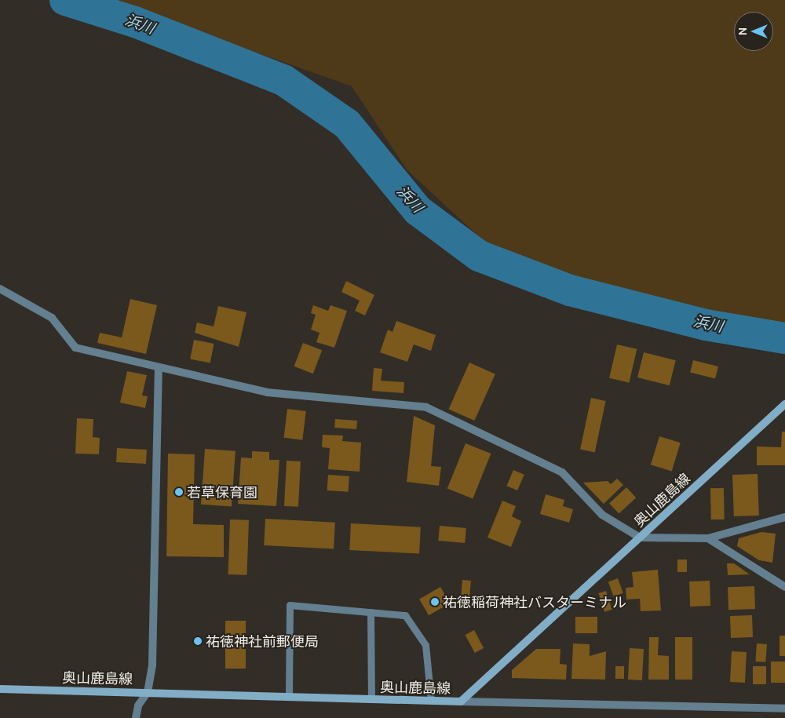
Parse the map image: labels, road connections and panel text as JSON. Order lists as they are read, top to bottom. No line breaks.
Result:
{"streets":{"main road":["奥山鹿島線"]},"water":["浜川"],"places":["若草保育園","祐徳稲荷神社バスターミナル","祐徳神社前郵便局"],"north":"left"}
